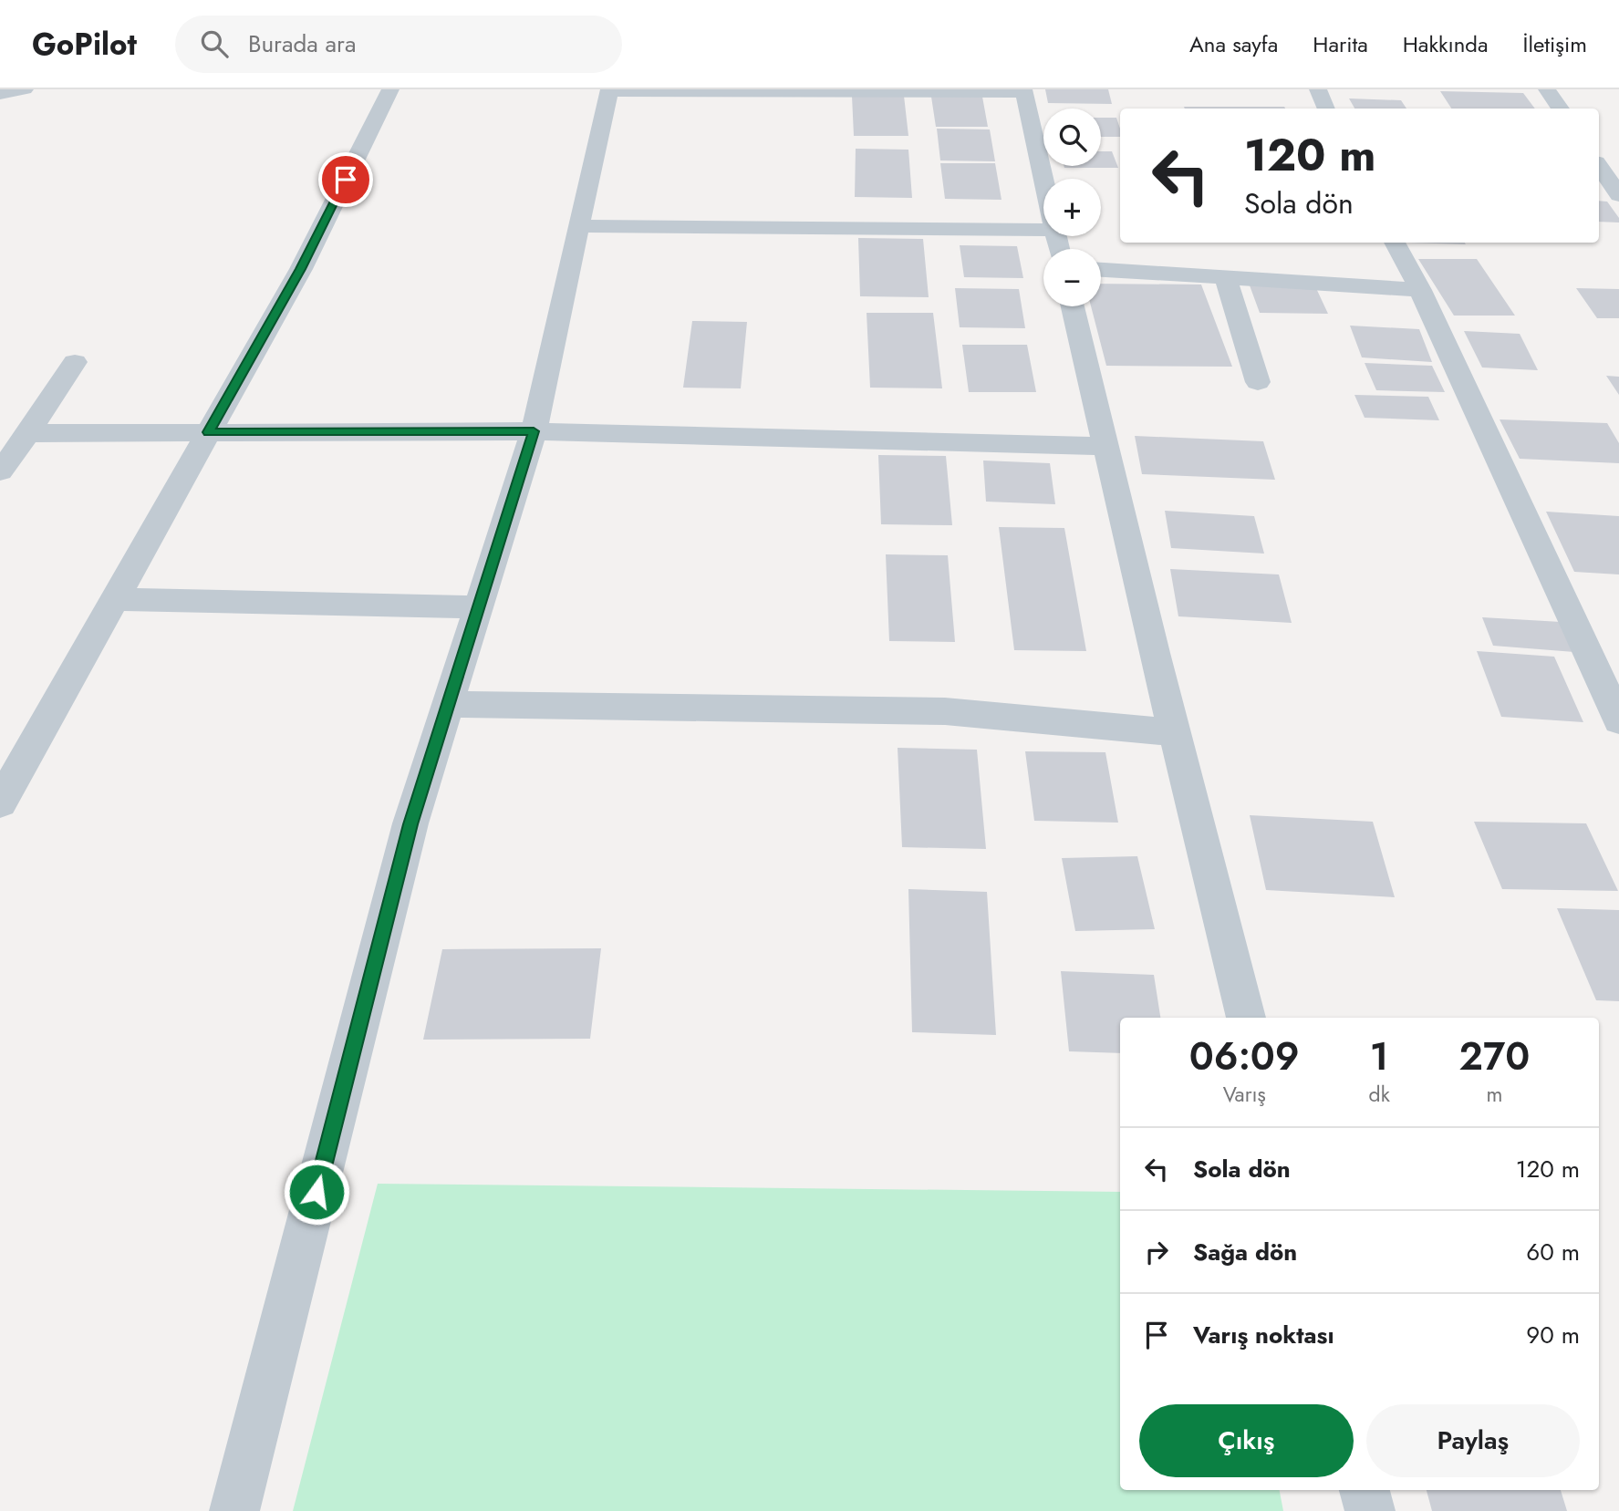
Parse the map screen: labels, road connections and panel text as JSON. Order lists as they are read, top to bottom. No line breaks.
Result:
{"page":{"header":"GoPilot","search":"Burada ara","nav":["Ana sayfa","Harita","Hakkında","İletişim"],"map_buttons":["+","−"],"turn":["120 m","Sola dön"],"eta":["06:09","Varış","1","dk","270","m"],"list":[{"name":"Sola dön","value":"120 m"},{"name":"Sağa dön","value":"60 m"},{"name":"Varış noktası","value":"90 m"}],"buttons":["Çıkış","Paylaş"]}}
